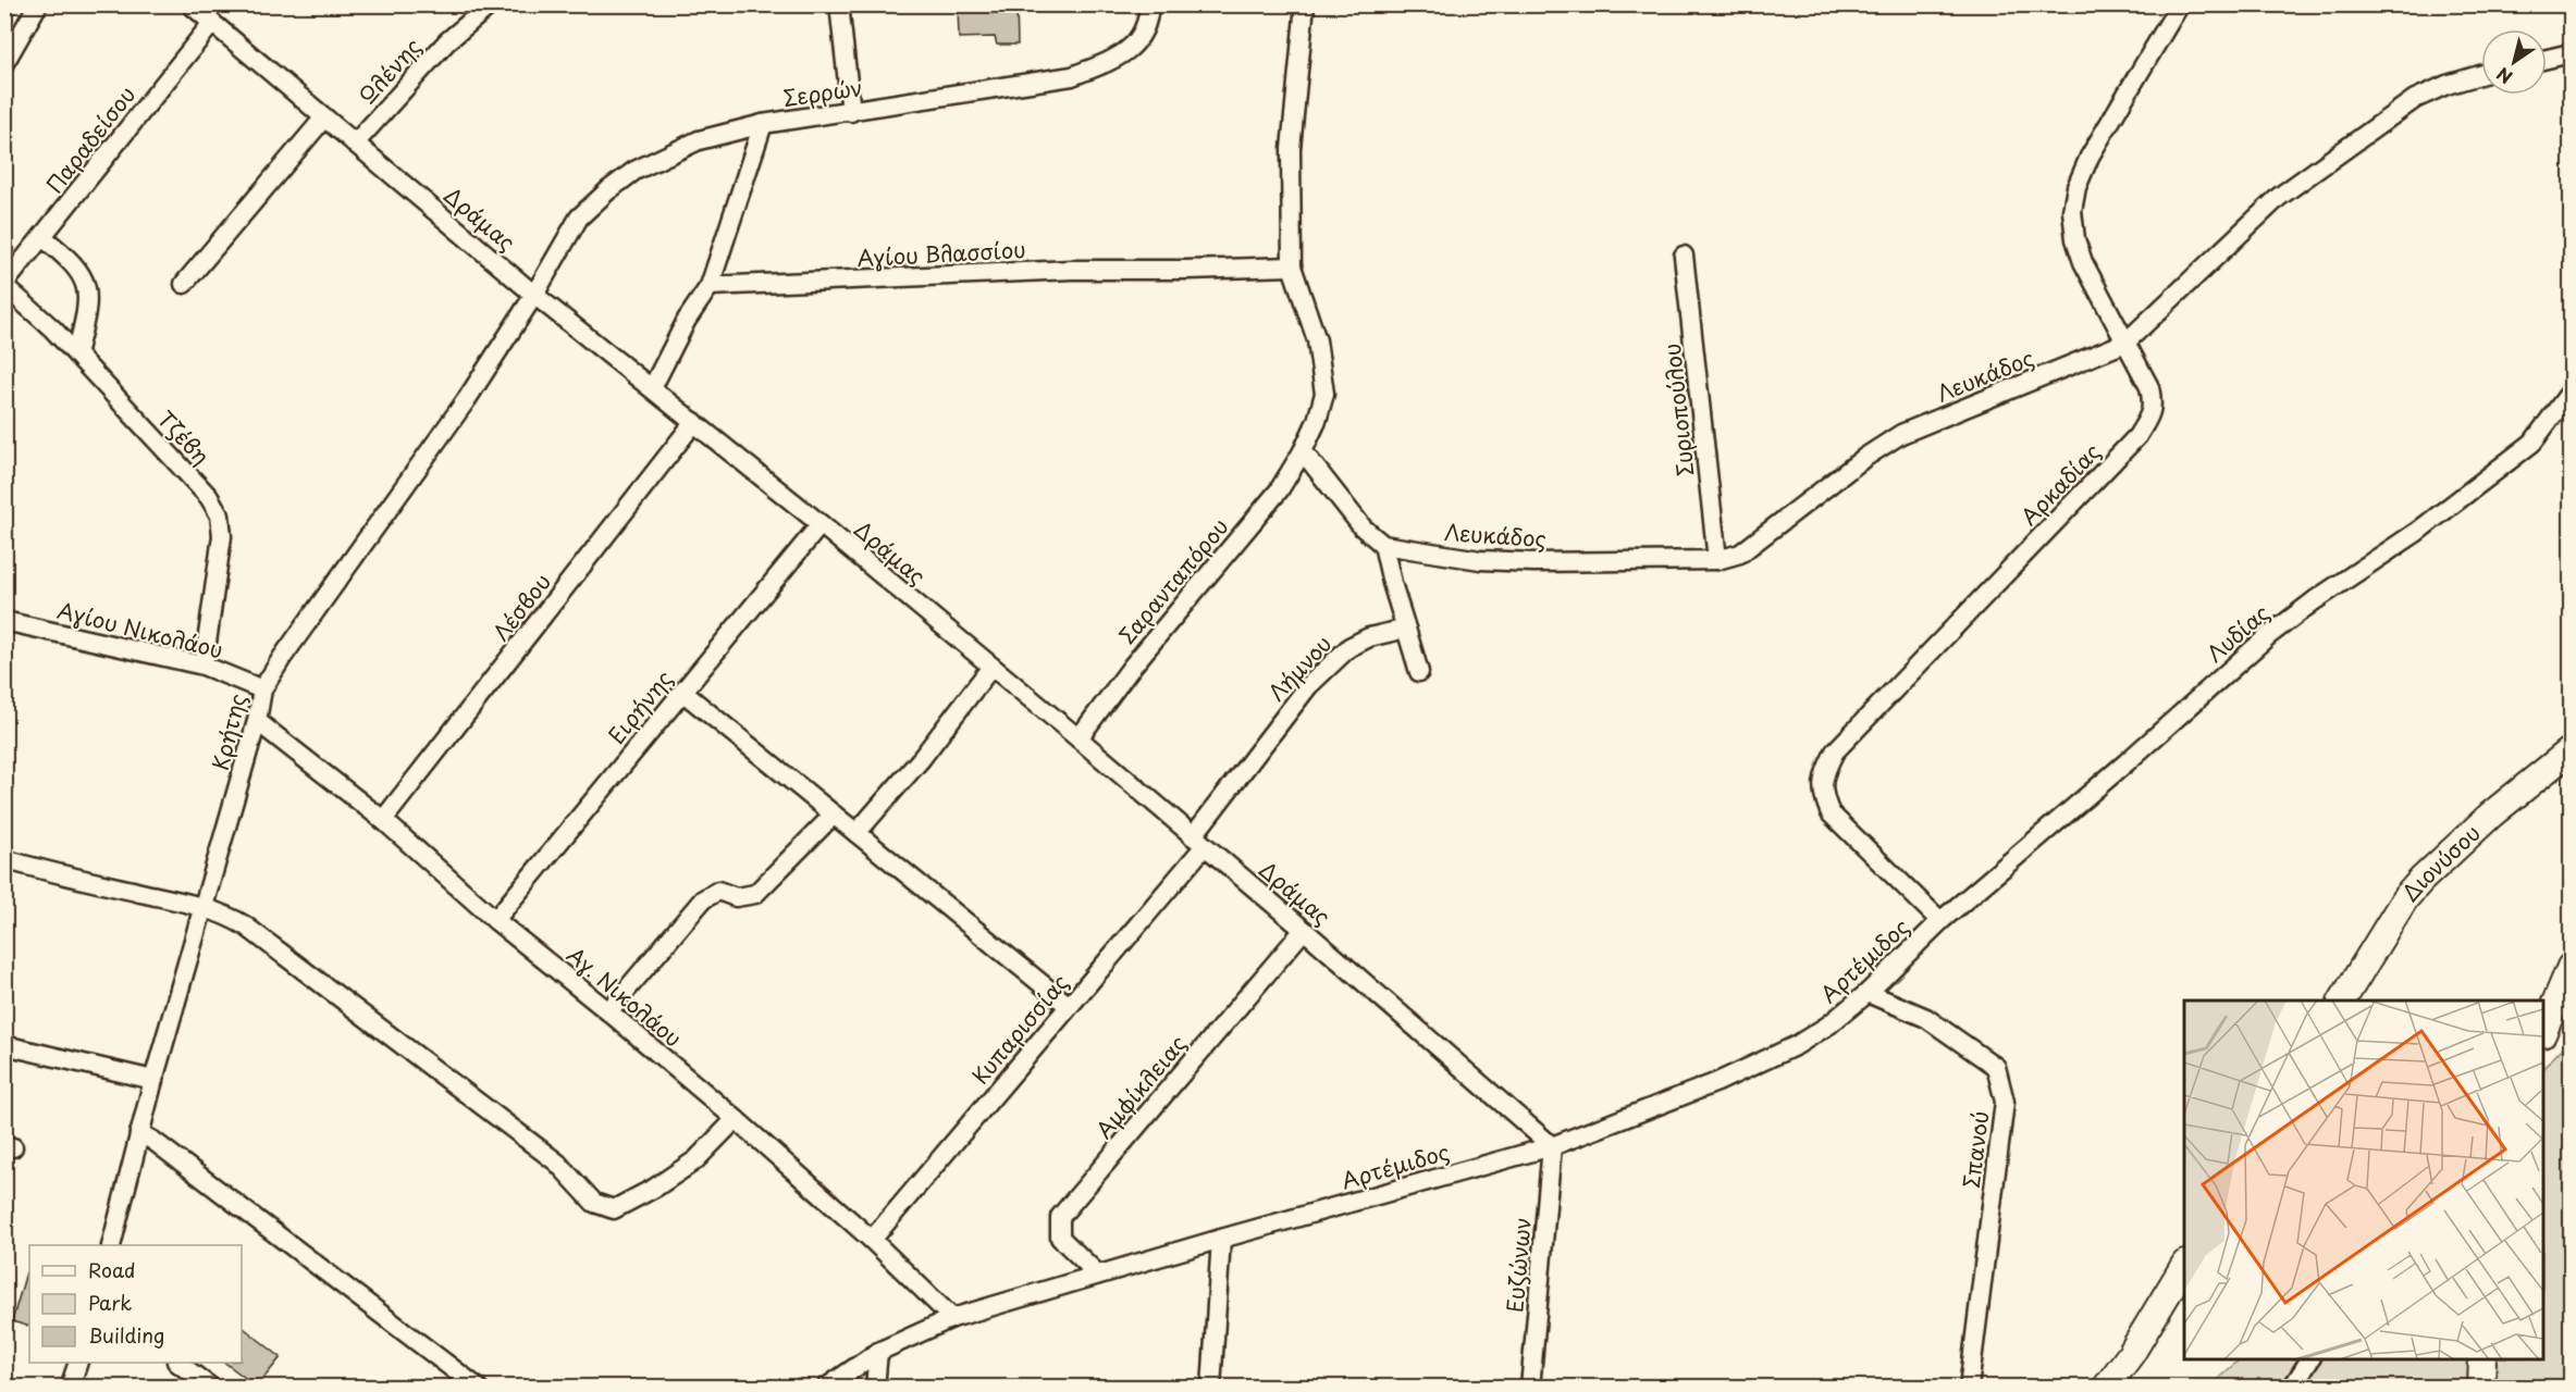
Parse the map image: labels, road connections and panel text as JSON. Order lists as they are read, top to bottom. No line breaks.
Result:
{"streets":{"main road":["Διονύσου"],"street":["Ωλένης","Σερρών","Παραδείσου","Δράμας","Αγίου Βλασσίου","Λευκάδος","Συριοπούλου","Τζέβη","Αρκαδίας","Σαρανταπόρου","Λέσβου","Αγίου Νικολάου","Λυδίας","Λήμνου","Ειρήνης","Κρήτης","Αρτέμιδος","Αγ. Νικολάου","Κυπαρισσίας","Αμφίκλειας","Σπανού","Ευζώνων"]},"crossings":[["Ωλένης","Δράμας"],["Σερρών","Δράμας"],["Σερρών","Κρήτης"],["Παραδείσου","Δράμας"],["Παραδείσου","Τζέβη"],["Δράμας","Σαρανταπόρου"],["Δράμας","Λέσβου"],["Δράμας","Λήμνου"],["Δράμας","Ειρήνης"],["Δράμας","Κρήτης"],["Δράμας","Αρτέμιδος"],["Δράμας","Κυπαρισσίας"],["Δράμας","Αμφίκλειας"],["Δράμας","Ευζώνων"],["Λευκάδος","Συριοπούλου"],["Λευκάδος","Αρκαδίας"],["Τζέβη","Αγίου Νικολάου"],["Αρκαδίας","Λυδίας"],["Αρκαδίας","Αρτέμιδος"],["Λέσβου","Αγ. Νικολάου"],["Αγίου Νικολάου","Κρήτης"],["Λυδίας","Αρτέμιδος"],["Λήμνου","Κυπαρισσίας"],["Ειρήνης","Αγ. Νικολάου"],["Κρήτης","Αγ. Νικολάου"],["Αρτέμιδος","Αγ. Νικολάου"],["Αρτέμιδος","Αμφίκλειας"],["Αρτέμιδος","Σπανού"],["Αρτέμιδος","Ευζώνων"],["Αγ. Νικολάου","Κυπαρισσίας"]],"legend":["Road","Park","Building"],"north":"bottom left"}
